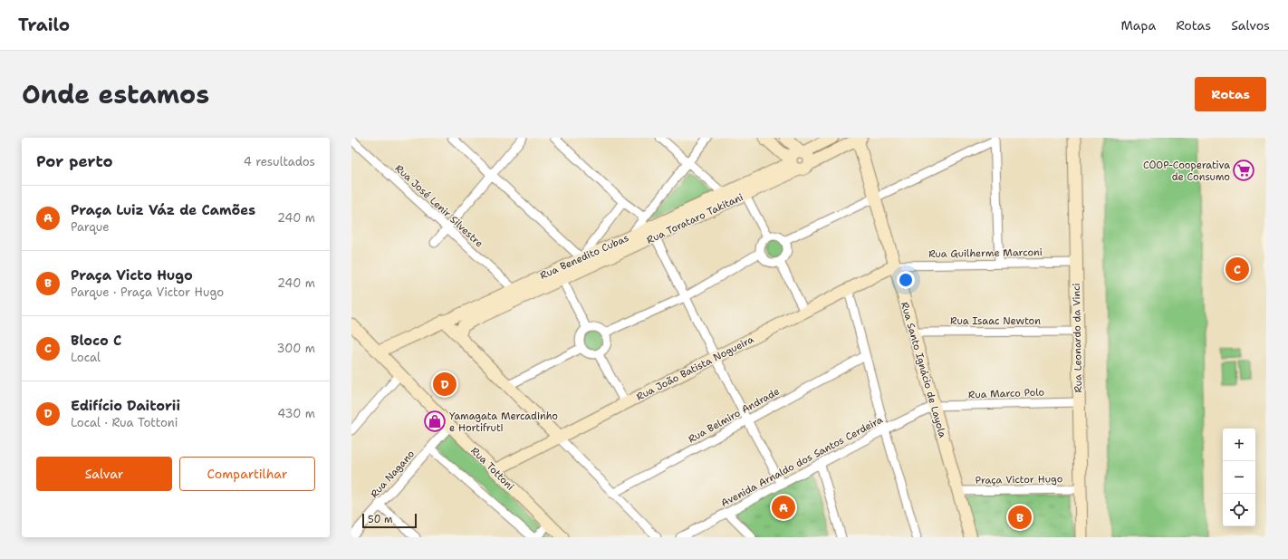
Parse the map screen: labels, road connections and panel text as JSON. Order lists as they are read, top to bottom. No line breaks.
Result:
{"streets":{"street":["Rua José Lenir Silvestre","Rua Torataro Takitani","Rua Guilherme Marconi","Rua Benedito Cubas","Rua Isaac Newton","Rua Leonardo da Vinci","Rua João Batista Nogueira","Rua Santo Ignácio de Layola","Rua Marco Polo","Rua Belmiro Andrade","Avenida Arnaldo dos Santos Cerdeira","Rua Tottoni","Rua Nagano","Praça Victor Hugo"]},"crossings":[["Rua José Lenir Silvestre","Rua Benedito Cubas"],["Rua Torataro Takitani","Rua Benedito Cubas"],["Rua Torataro Takitani","Rua Santo Ignácio de Layola"],["Rua Guilherme Marconi","Rua Leonardo da Vinci"],["Rua Guilherme Marconi","Rua João Batista Nogueira"],["Rua Guilherme Marconi","Rua Santo Ignácio de Layola"],["Rua Benedito Cubas","Rua Tottoni"],["Rua Isaac Newton","Rua Leonardo da Vinci"],["Rua Isaac Newton","Rua Santo Ignácio de Layola"],["Rua Leonardo da Vinci","Rua Marco Polo"],["Rua Leonardo da Vinci","Praça Victor Hugo"],["Rua João Batista Nogueira","Rua Santo Ignácio de Layola"],["Rua João Batista Nogueira","Rua Tottoni"],["Rua Santo Ignácio de Layola","Rua Marco Polo"],["Rua Santo Ignácio de Layola","Avenida Arnaldo dos Santos Cerdeira"],["Rua Santo Ignácio de Layola","Praça Victor Hugo"],["Rua Marco Polo","Avenida Arnaldo dos Santos Cerdeira"],["Rua Tottoni","Rua Nagano"]],"places":{"supermarket":["COOP-Cooperativa de Consumo"],"shop":["Yamagata Mercadinho e Hortifruti"]},"scale_bar":"50 m","page":{"header":"Trailo","nav":["Mapa","Rotas","Salvos"],"title":"Onde estamos","buttons":["Rotas",["Salvar","Compartilhar"]],"heading":["Por perto","4 resultados"],"list":[{"mark":"A","name":"Praça Luiz Váz de Camões","note":"Parque","value":"240 m"},{"mark":"B","name":"Praça Victo Hugo","note":"Parque · Praça Victor Hugo","value":"240 m"},{"mark":"C","name":"Bloco C","note":"Local","value":"300 m"},{"mark":"D","name":"Edifício Daitorii","note":"Local · Rua Tottoni","value":"430 m"}],"pins":["C","D","A","B"],"map_buttons":["+","−"],"scale":"50 m"}}
